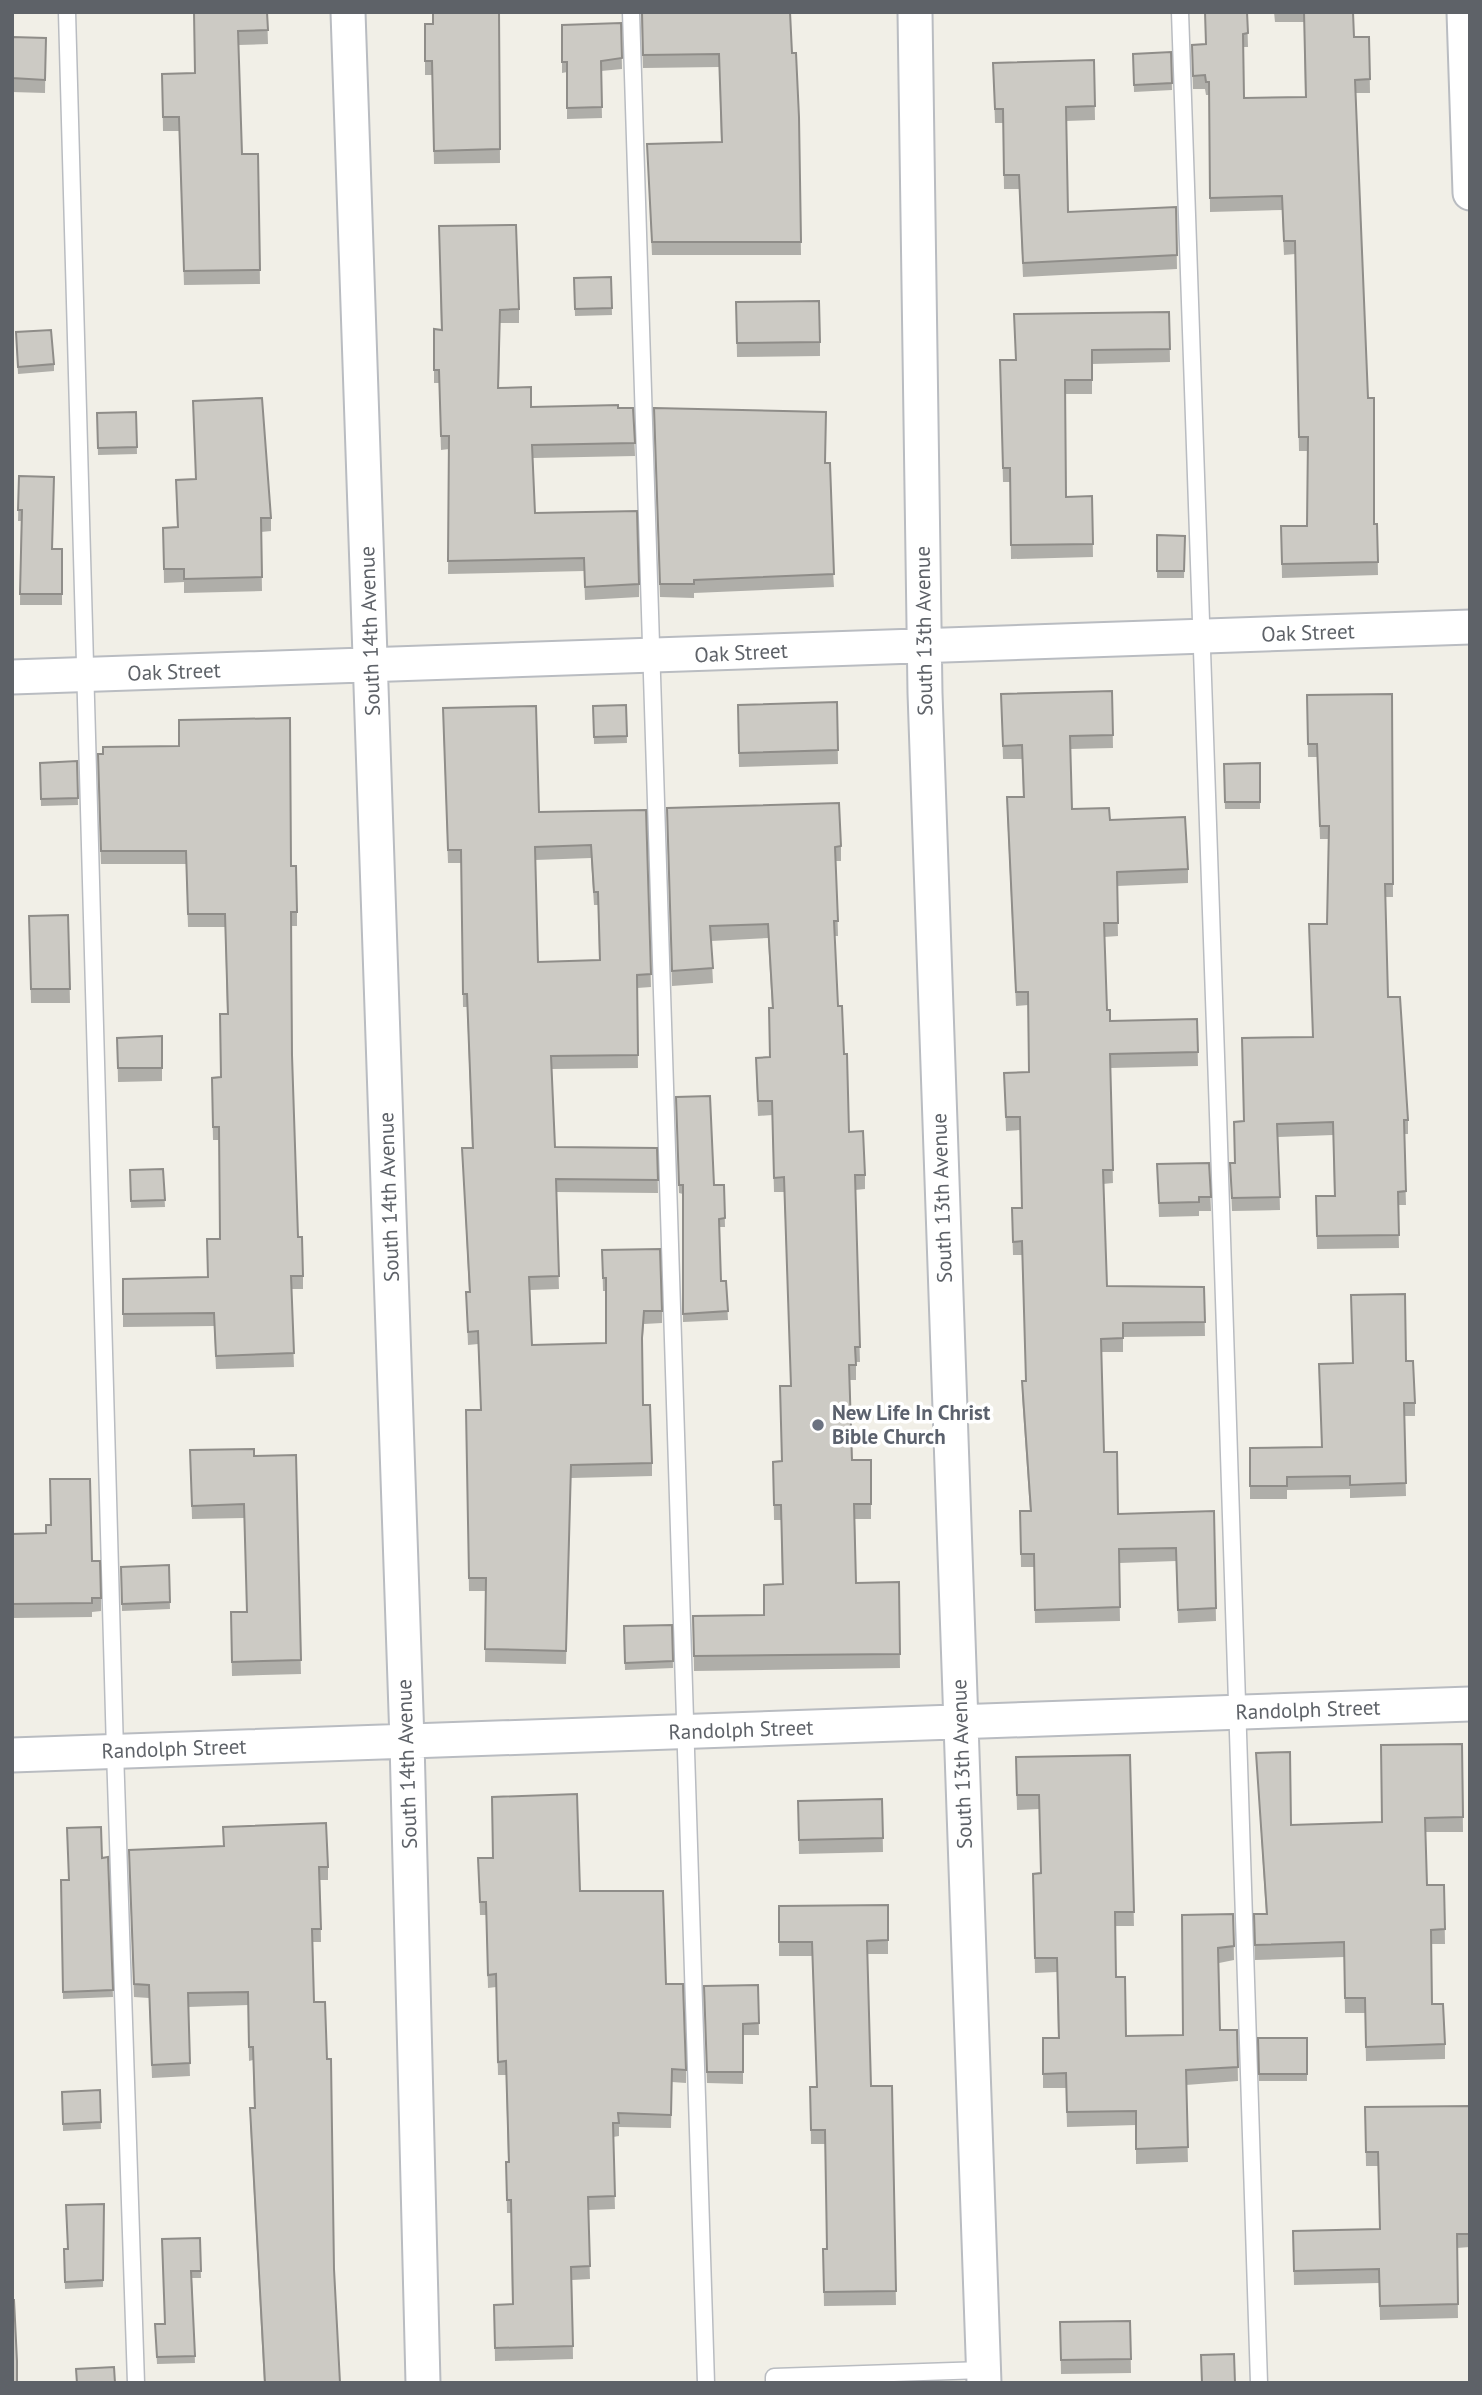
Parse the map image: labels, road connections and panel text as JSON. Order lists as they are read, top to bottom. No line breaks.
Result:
{"streets":{"street":["South 14th Avenue","South 13th Avenue","Oak Street","Randolph Street"]},"crossings":[["South 14th Avenue","Oak Street"],["South 14th Avenue","Randolph Street"],["South 13th Avenue","Oak Street"],["South 13th Avenue","Randolph Street"]],"places":["New Life In Christ Bible Church"]}
